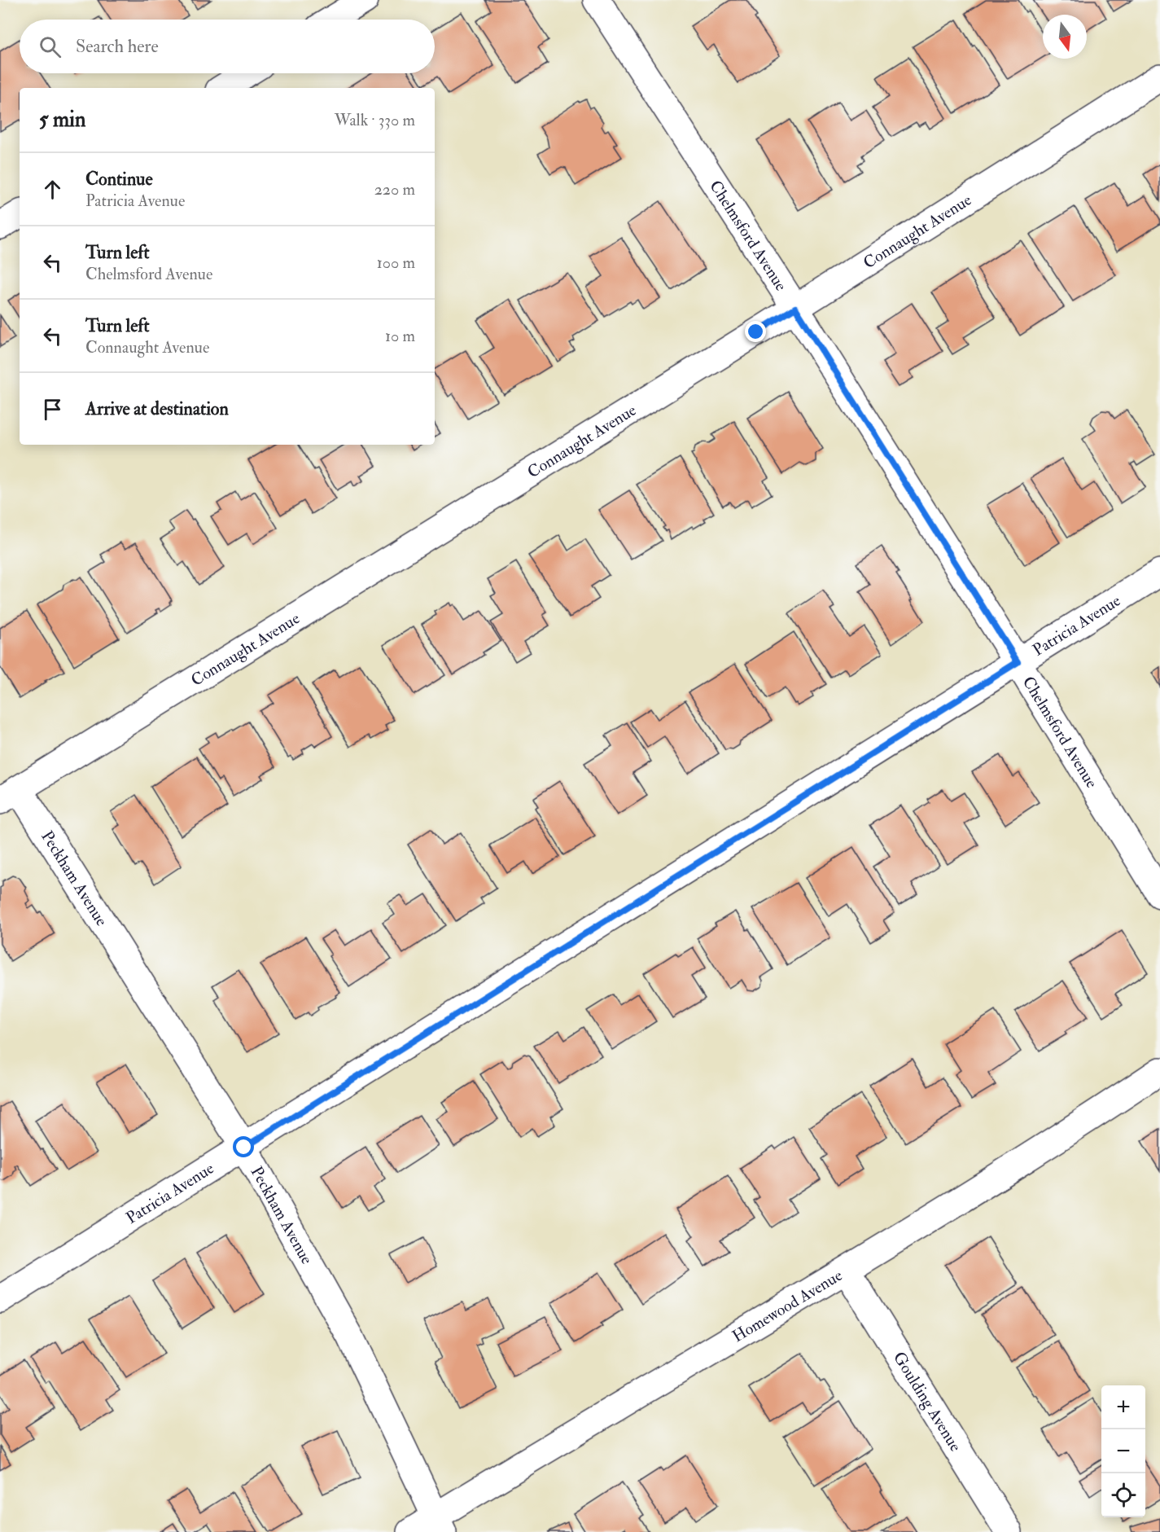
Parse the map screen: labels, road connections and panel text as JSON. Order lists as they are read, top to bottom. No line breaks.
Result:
{"streets":{"street":["Connaught Avenue","Chelmsford Avenue","Patricia Avenue","Peckham Avenue","Homewood Avenue","Goulding Avenue"]},"crossings":[["Connaught Avenue","Chelmsford Avenue"],["Connaught Avenue","Peckham Avenue"],["Chelmsford Avenue","Patricia Avenue"],["Patricia Avenue","Peckham Avenue"],["Peckham Avenue","Homewood Avenue"],["Homewood Avenue","Goulding Avenue"]],"north":"bottom","page":{"search":"Search here","heading":["5 min","Walk · 330 m"],"list":[["Continue","Patricia Avenue","220 m"],["Turn left","Chelmsford Avenue","100 m"],["Turn left","Connaught Avenue","10 m"],"Arrive at destination"],"map_buttons":["+","−"]}}
